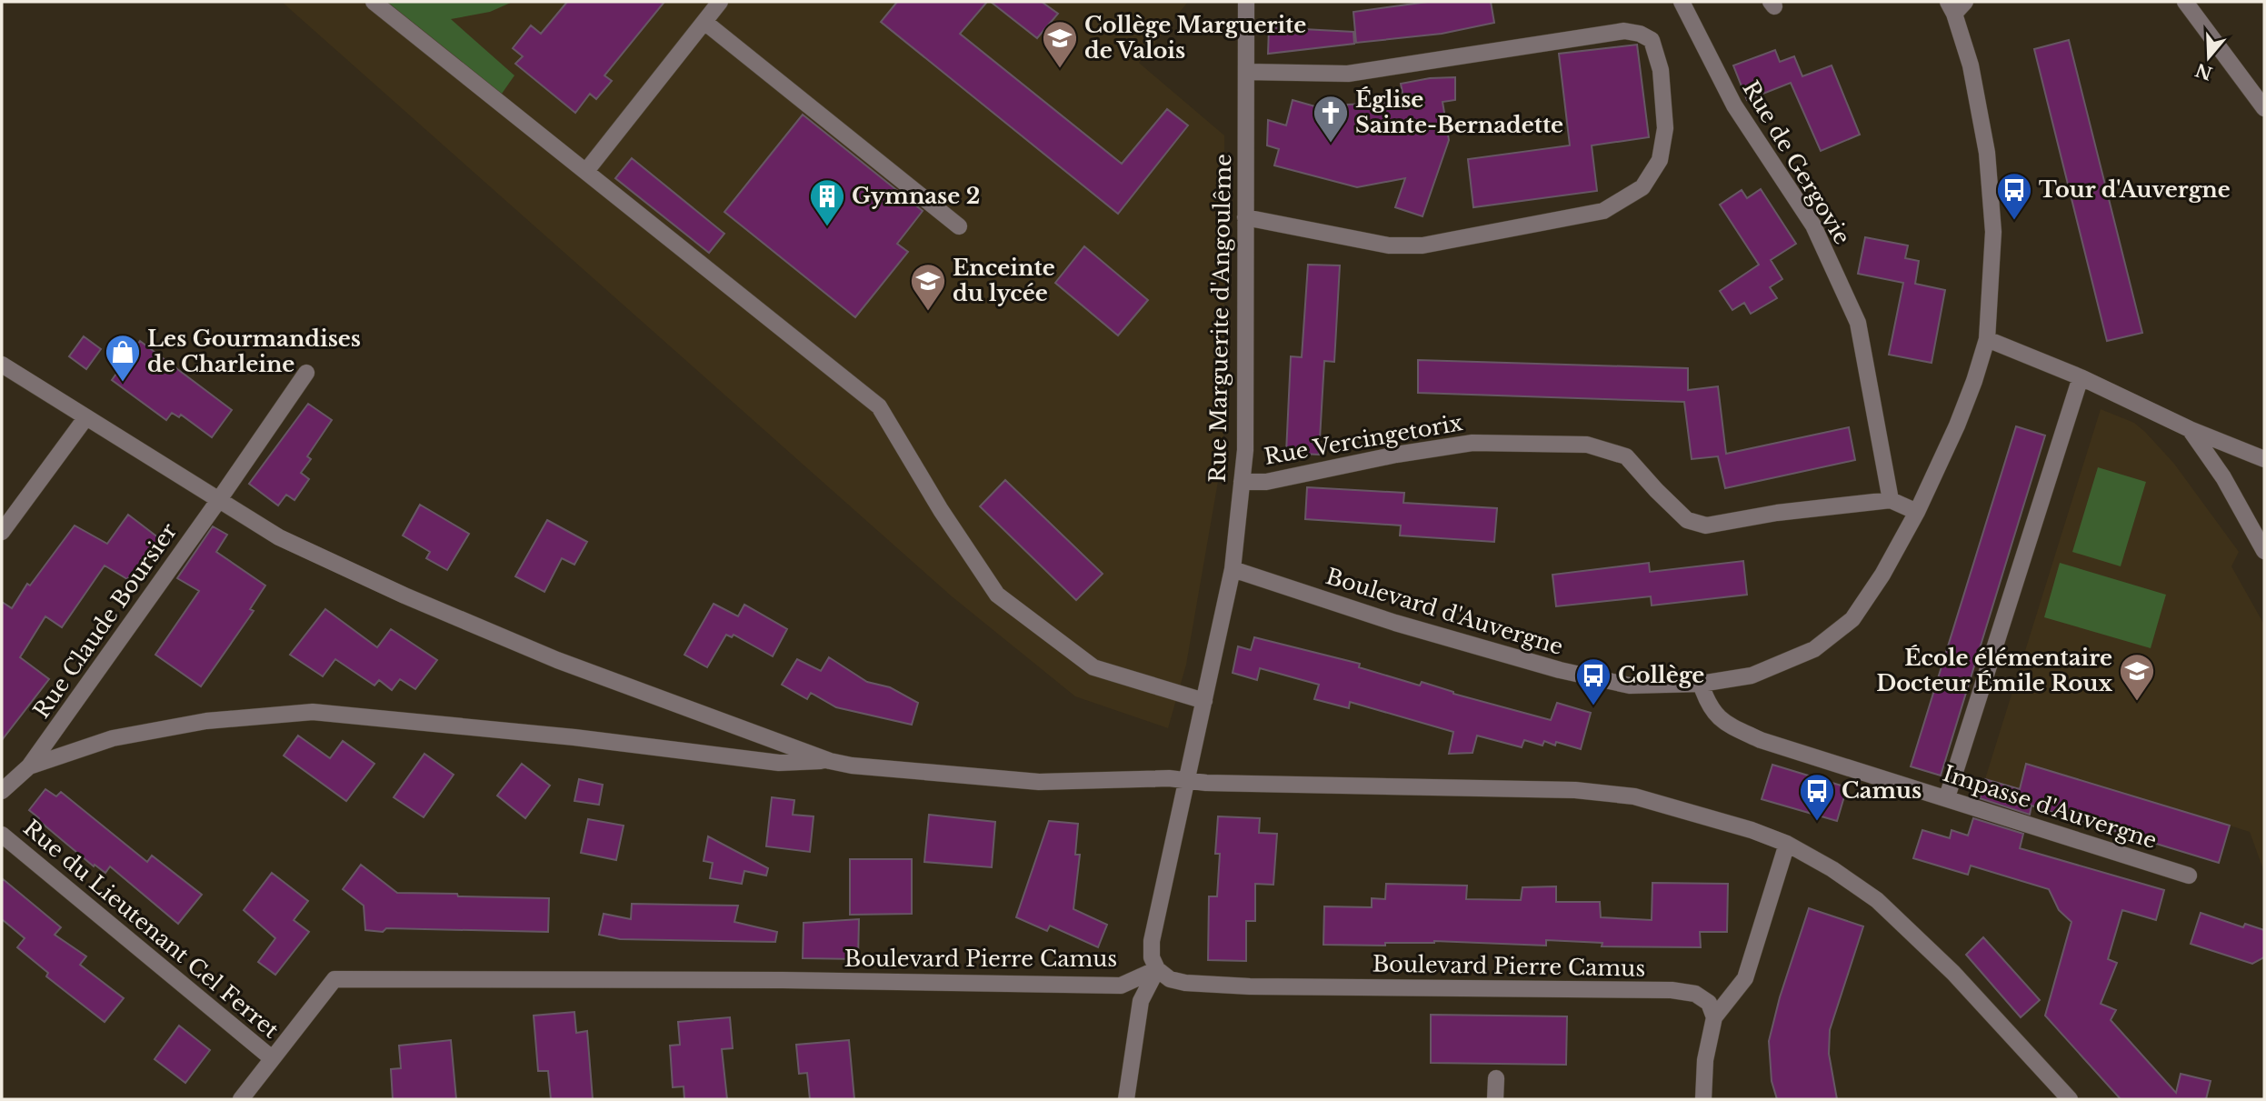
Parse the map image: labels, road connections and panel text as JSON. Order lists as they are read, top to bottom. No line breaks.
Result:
{"streets":{"street":["Rue de Gergovie","Rue Marguerite d'Angoulême","Rue Vercingetorix","Boulevard d'Auvergne","Rue Claude Boursier","Impasse d'Auvergne","Rue du Lieutenant Cel Ferret","Boulevard Pierre Camus"]},"crossings":[["Rue de Gergovie","Rue Vercingetorix"],["Rue Marguerite d'Angoulême","Rue Vercingetorix"],["Rue Marguerite d'Angoulême","Boulevard d'Auvergne"],["Rue Marguerite d'Angoulême","Boulevard Pierre Camus"],["Boulevard d'Auvergne","Impasse d'Auvergne"],["Rue du Lieutenant Cel Ferret","Boulevard Pierre Camus"]],"places":{"school or university":["Collège Marguerite de Valois","Enceinte du lycée","École élémentaire Docteur Émile Roux"],"church":["Église Sainte-Bernadette"],"bus stop":["Tour d'Auvergne","Collège","Camus"],"building":["Gymnase 2"],"shop":["Les Gourmandises de Charleine"]},"north":"bottom"}
